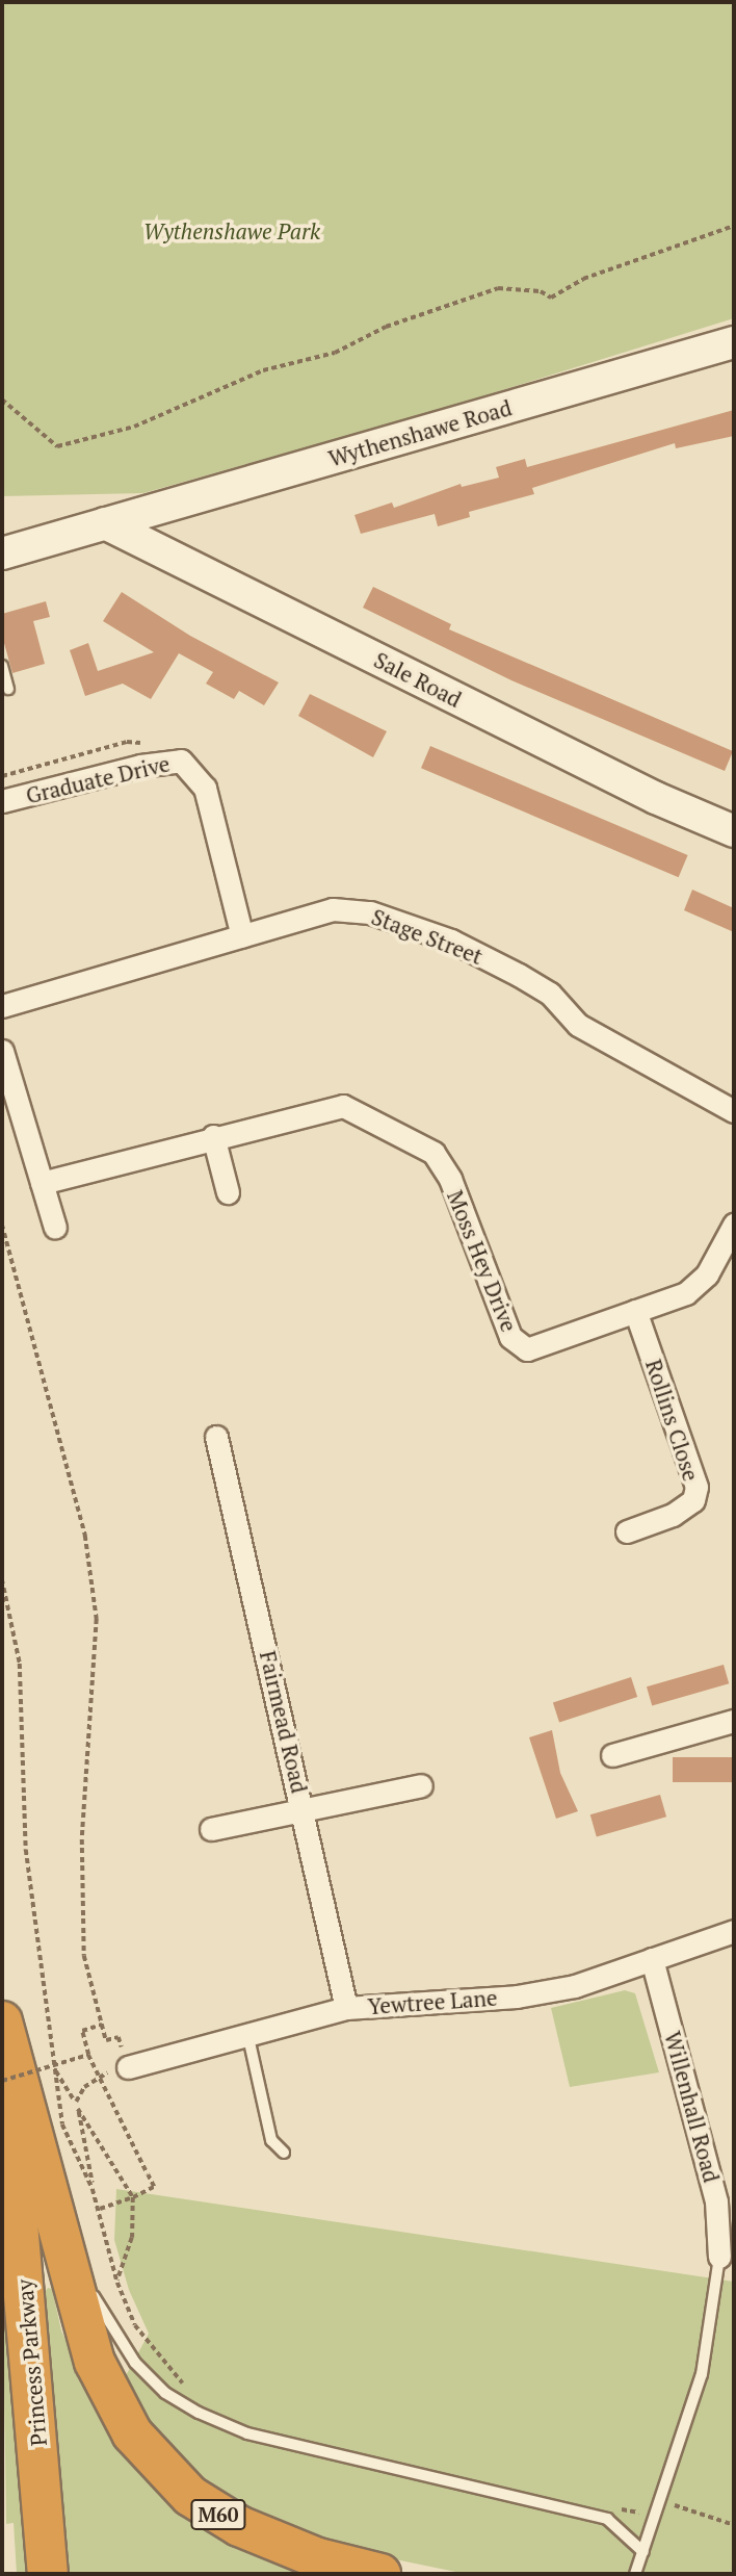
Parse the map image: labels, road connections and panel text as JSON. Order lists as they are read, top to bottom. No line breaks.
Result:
{"streets":{"highway":["Princess Parkway","M60"],"main road":["Wythenshawe Road","Sale Road"],"street":["Graduate Drive","Stage Street","Moss Hey Drive","Rollins Close","Fairmead Road","Yewtree Lane","Willenhall Road"]},"crossings":[["Wythenshawe Road","Sale Road"],["Graduate Drive","Stage Street"],["Moss Hey Drive","Rollins Close"],["Fairmead Road","Yewtree Lane"],["Yewtree Lane","Willenhall Road"]],"parks":["Wythenshawe Park"]}
